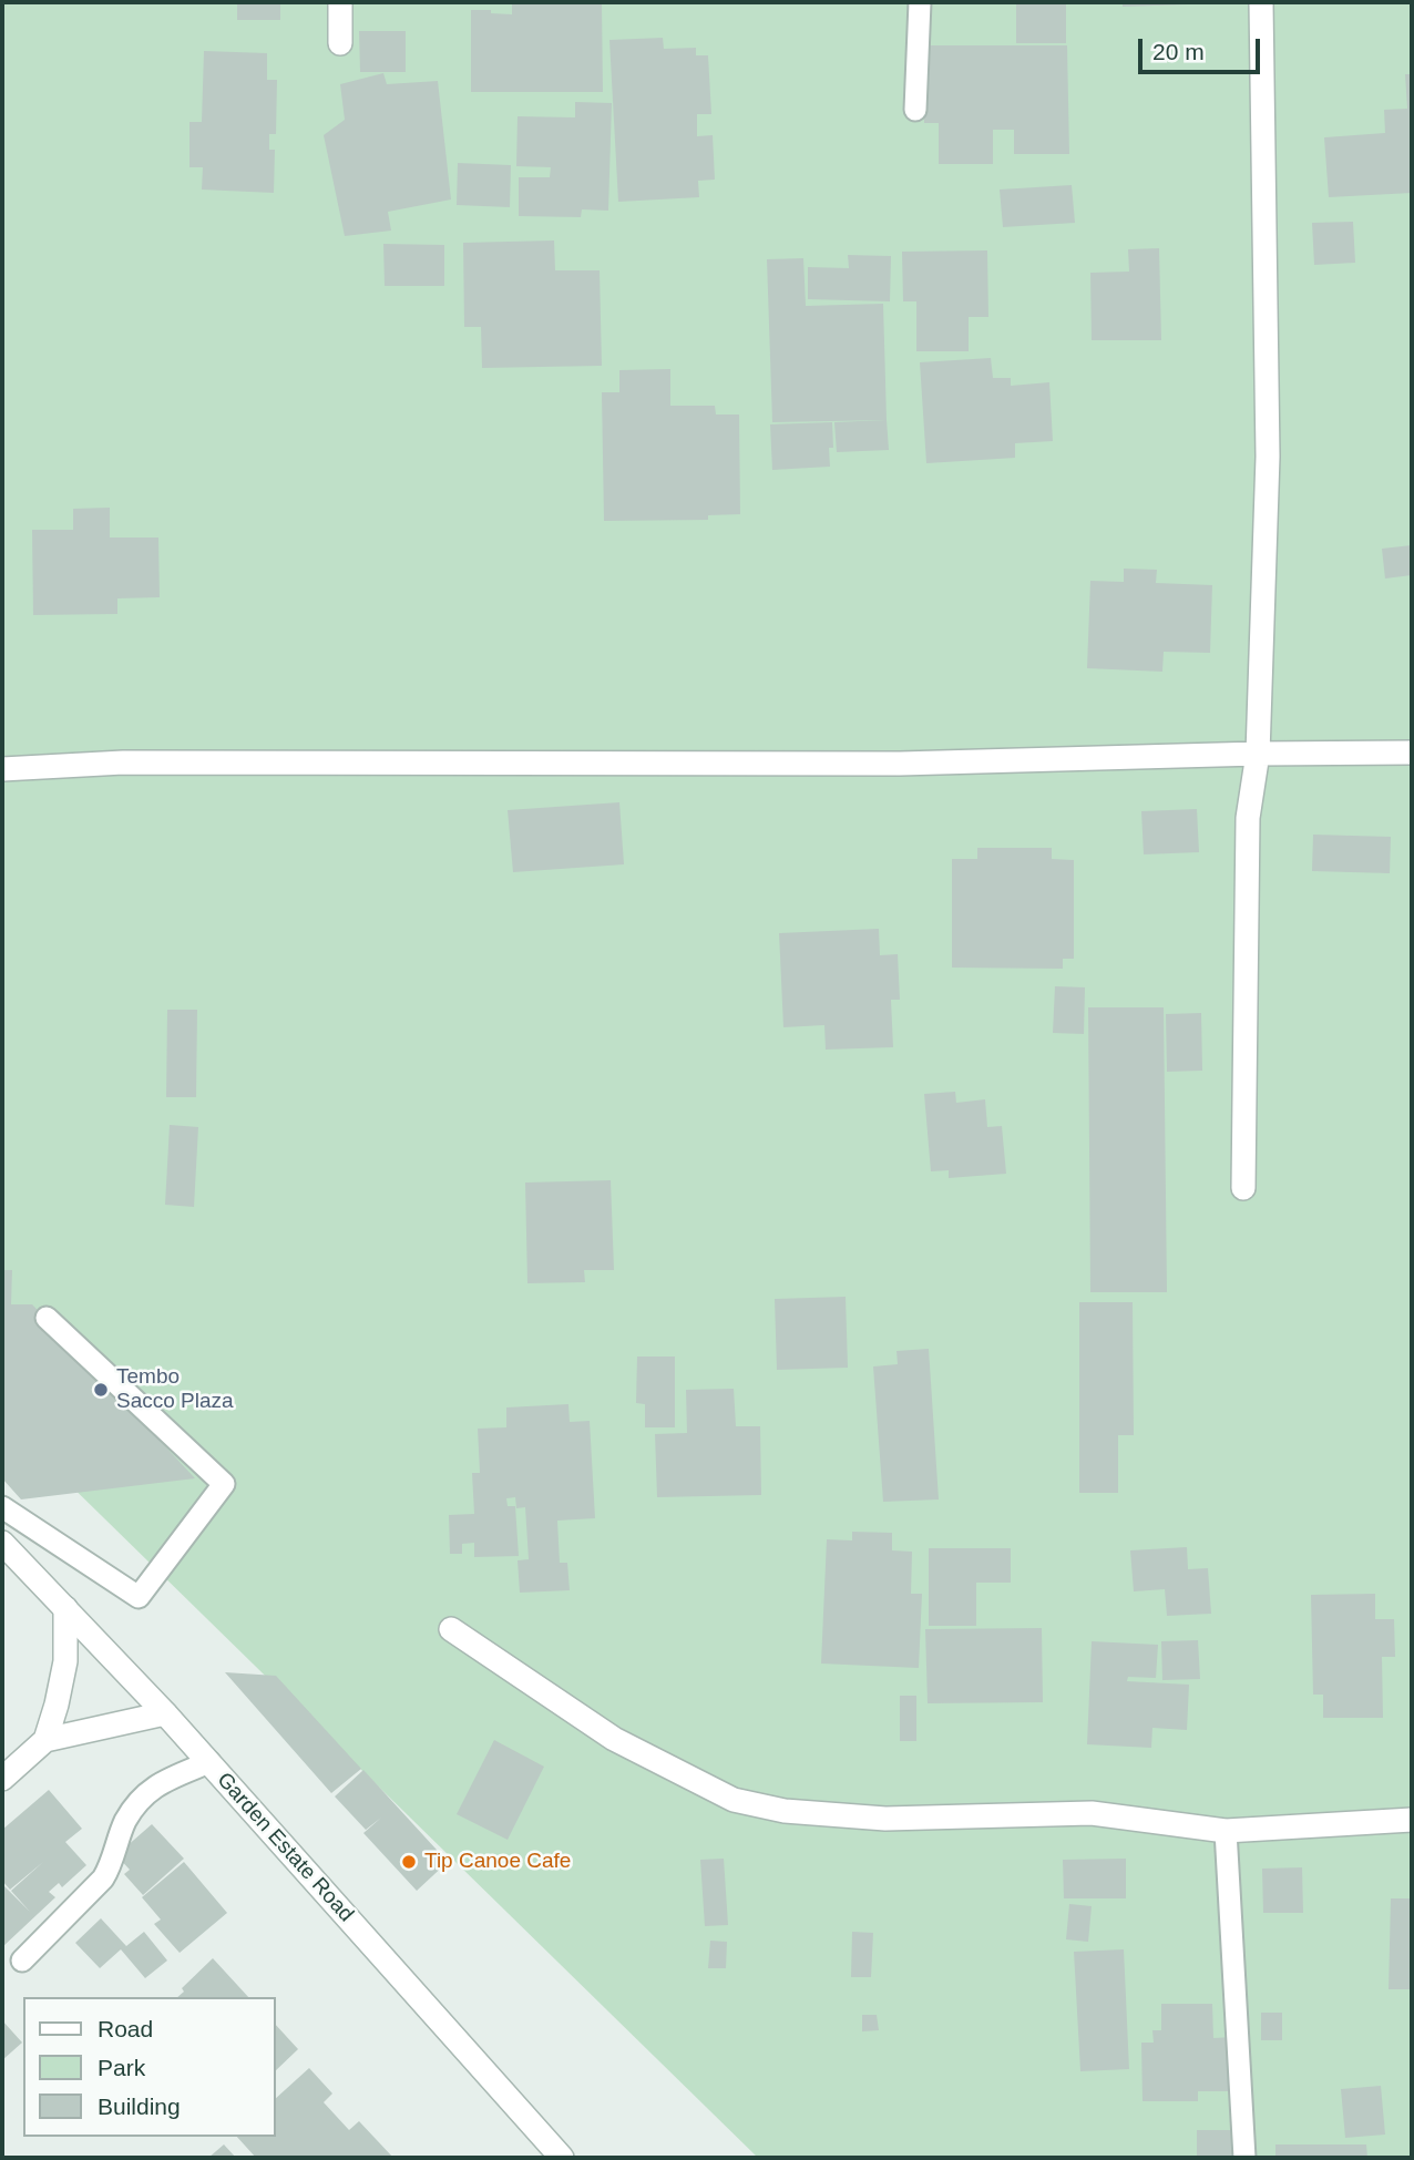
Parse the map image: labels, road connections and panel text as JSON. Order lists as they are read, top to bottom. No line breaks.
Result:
{"streets":{"street":["Garden Estate Road"]},"places":["Tembo Sacco Plaza","Tip Canoe Cafe"],"legend":["Road","Park","Building"],"scale_bar":"20 m"}
